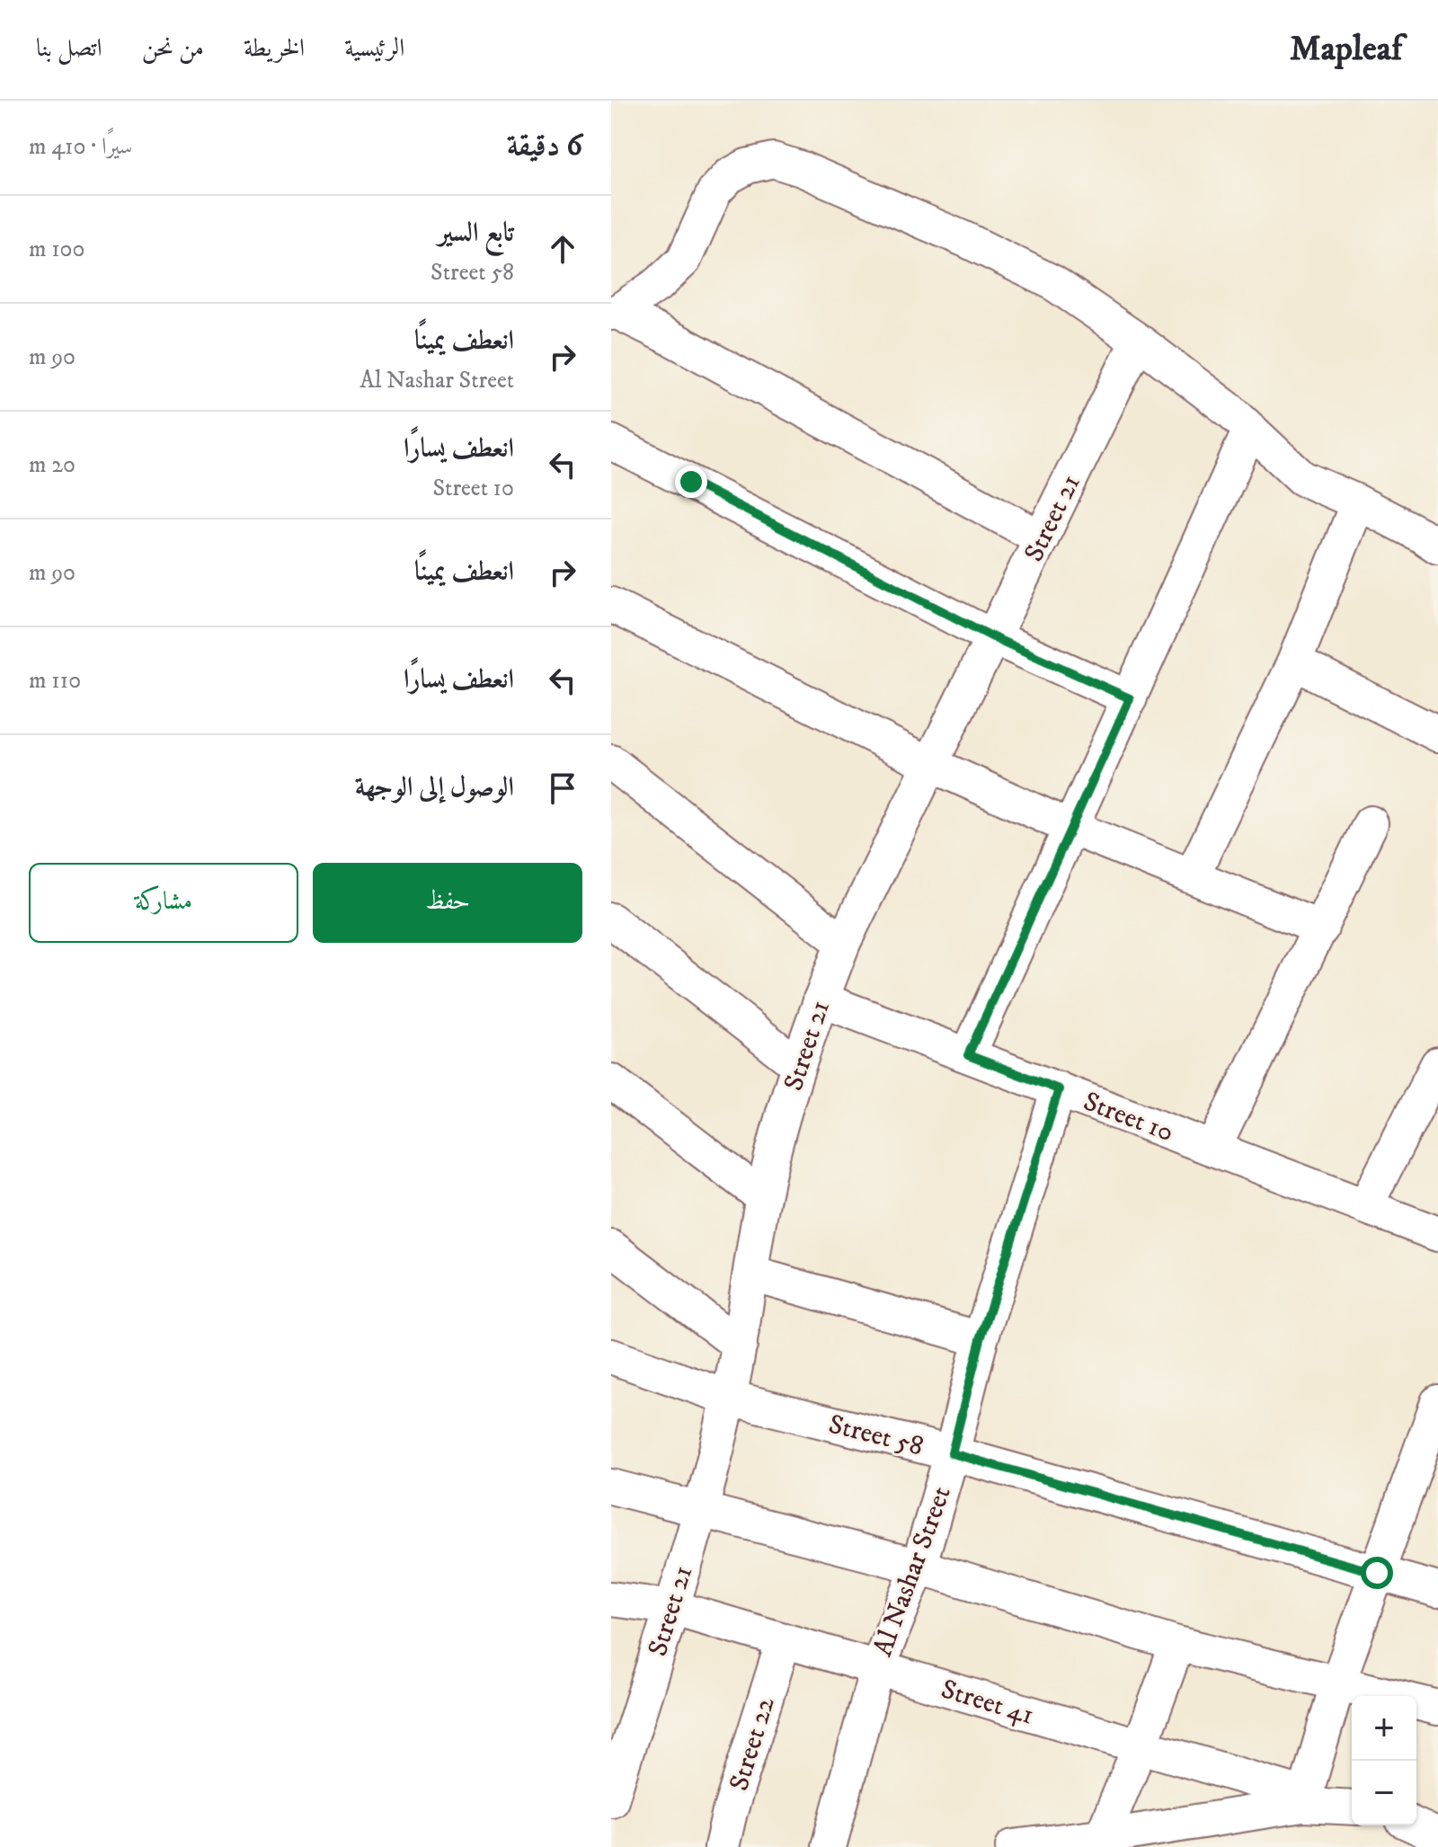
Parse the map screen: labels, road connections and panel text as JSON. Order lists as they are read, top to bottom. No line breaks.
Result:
{"streets":{"street":["Street 21","Street 10","Street 58","Al Nashar Street","Street 41","Street 22"]},"crossings":[["Street 21","Street 10"],["Street 21","Street 58"],["Street 21","Street 41"],["Street 10","Al Nashar Street"],["Street 58","Al Nashar Street"],["Al Nashar Street","Street 41"],["Street 41","Street 22"]],"page":{"header":"Mapleaf","nav":["الرئيسية","الخريطة","من نحن","اتصل بنا"],"heading":["6 دقيقة","سيرًا · 410 m"],"list":[["تابع السير","Street 58","100 m"],["انعطف يمينًا","Al Nashar Street","90 m"],["انعطف يسارًا","Street 10","20 m"],["انعطف يمينًا","90 m"],["انعطف يسارًا","110 m"],"الوصول إلى الوجهة"],"buttons":["حفظ","مشاركة"],"map_buttons":["+","−"]}}
